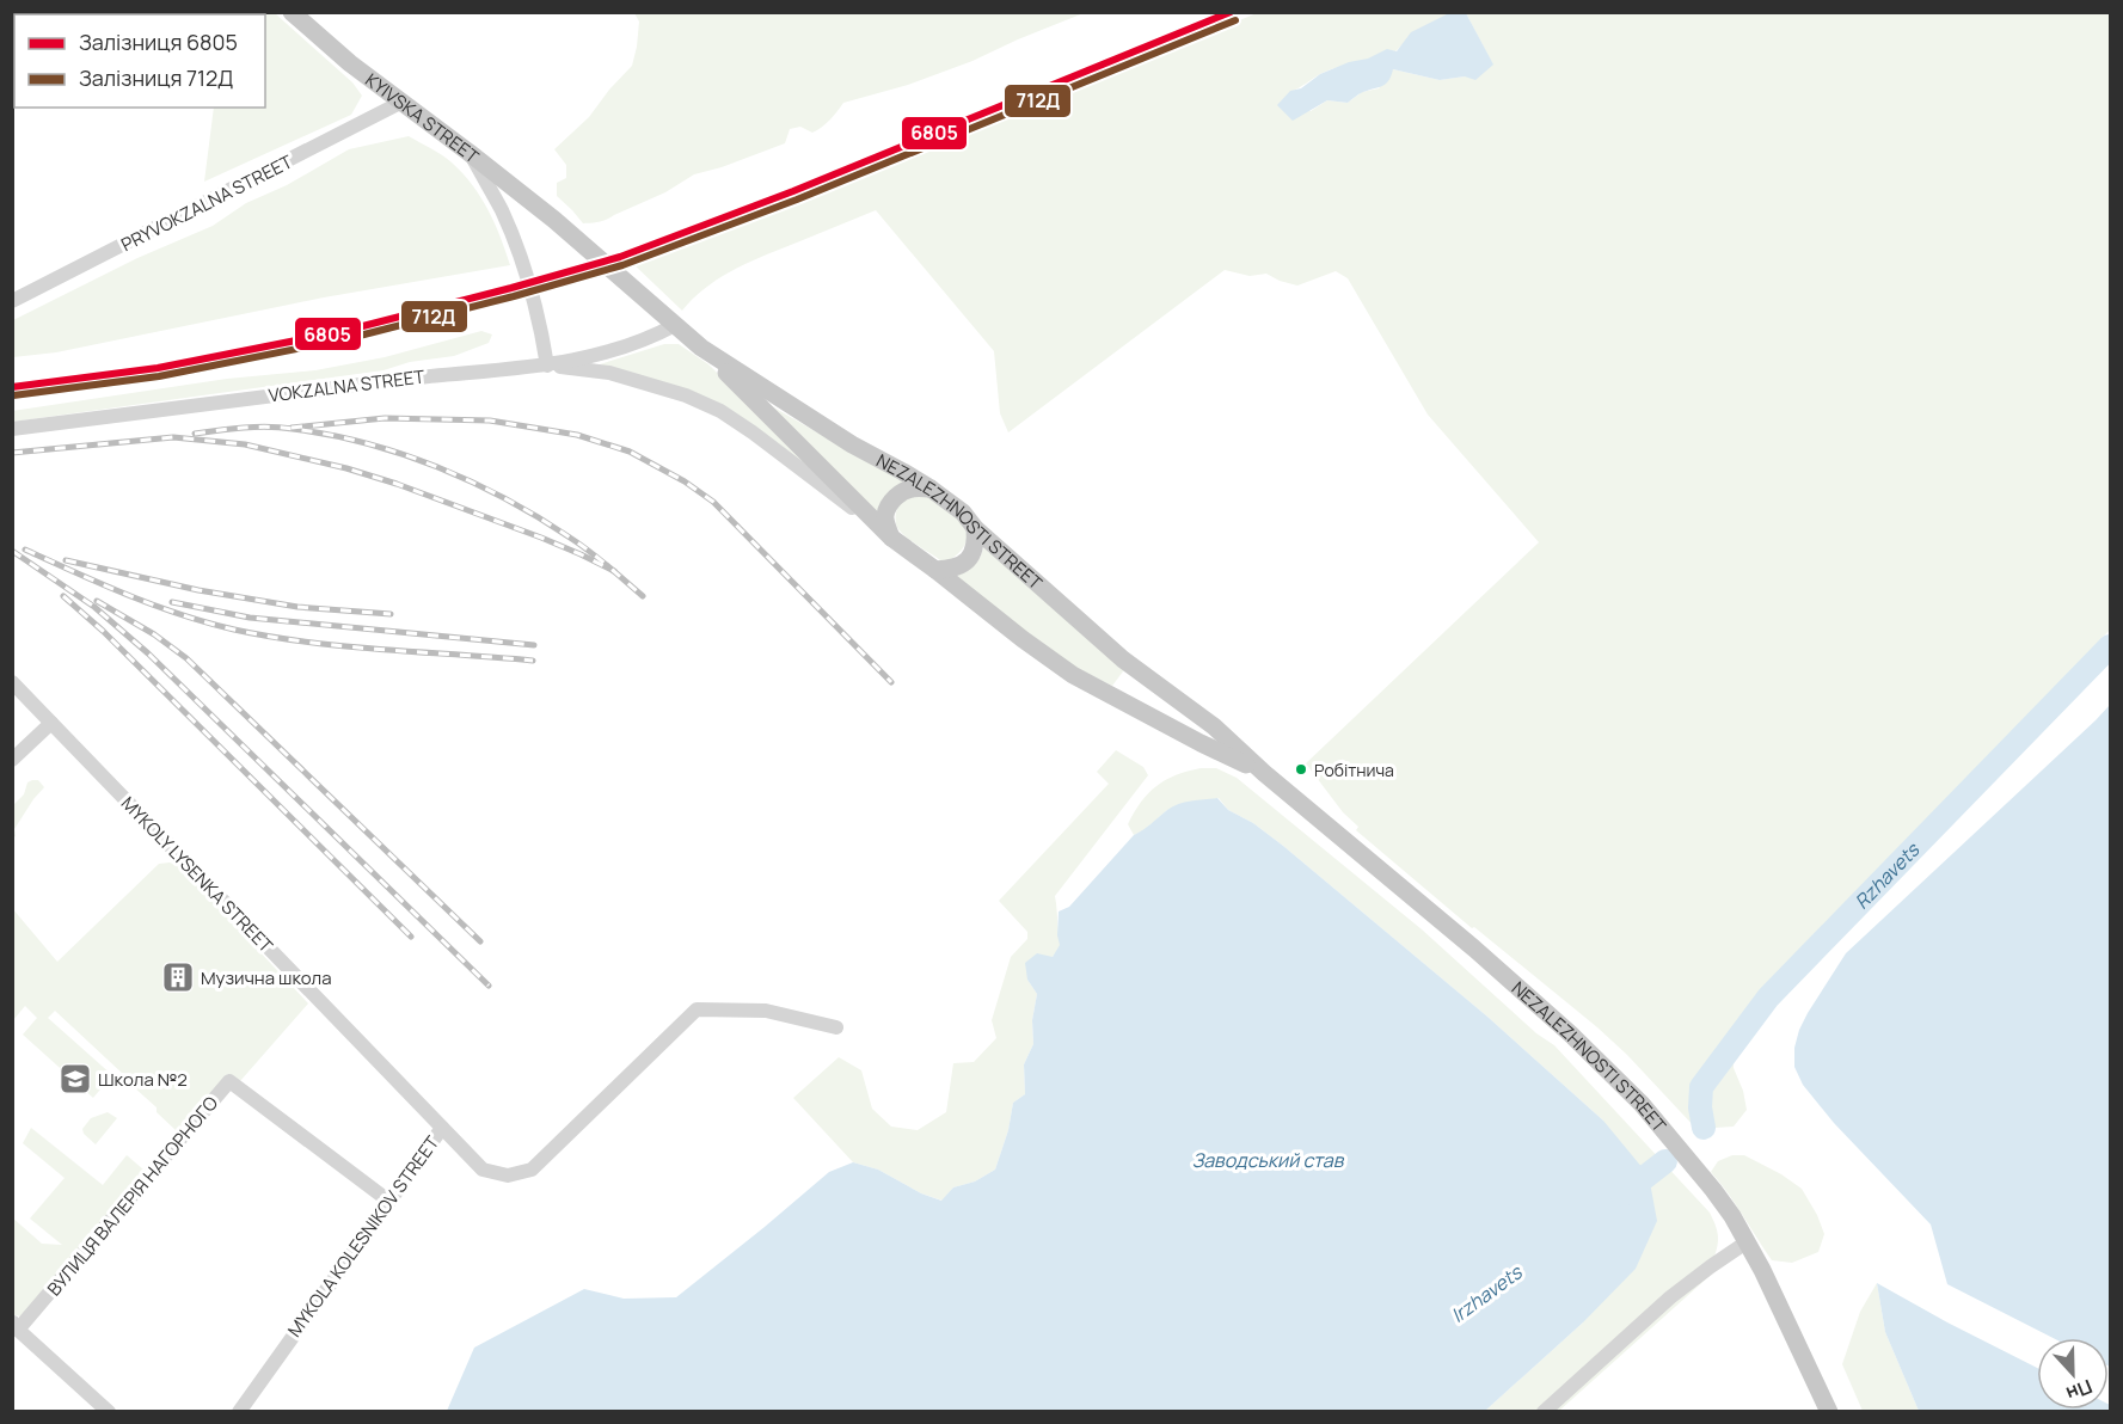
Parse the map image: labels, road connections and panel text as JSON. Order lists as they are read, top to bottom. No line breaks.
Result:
{"streets":{"main road":["KYIVSKA STREET","NEZALEZHNOSTI STREET"],"street":["PRYVOKZALNA STREET","VOKZALNA STREET","MYKOLY LYSENKA STREET","ВУЛИЦЯ ВАЛЕРІЯ НАГОРНОГО","MYKOLA KOLESNIKOV STREET"]},"crossings":[["KYIVSKA STREET","PRYVOKZALNA STREET"],["KYIVSKA STREET","NEZALEZHNOSTI STREET"],["VOKZALNA STREET","NEZALEZHNOSTI STREET"],["MYKOLY LYSENKA STREET","MYKOLA KOLESNIKOV STREET"],["ВУЛИЦЯ ВАЛЕРІЯ НАГОРНОГО","MYKOLA KOLESNIKOV STREET"]],"water":["Rzhavets","Заводський став","Irzhavets"],"places":{"other":["Робітнича"],"building":["Музична школа"],"school or university":["Школа №2"]},"lines":["rail line 6805","rail line 712Д"],"legend":["Залізниця 6805","Залізниця 712Д"],"north":"bottom"}
